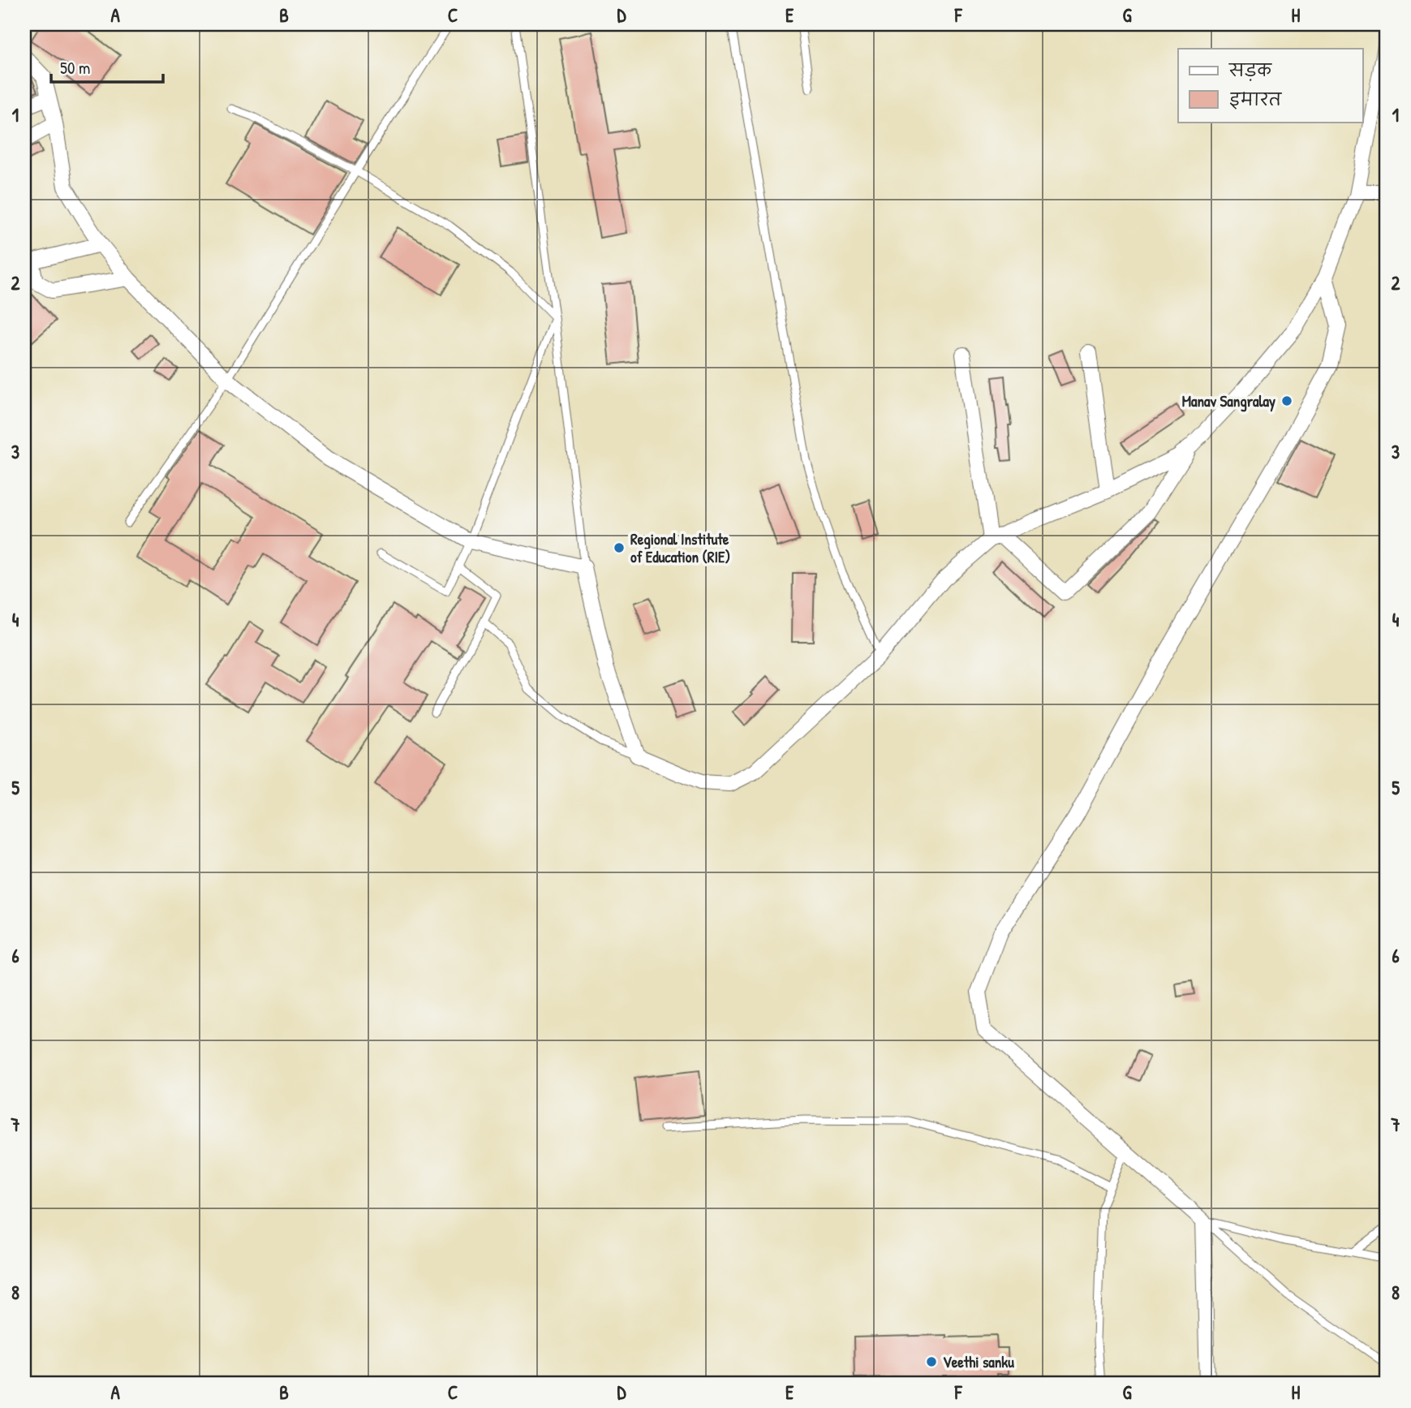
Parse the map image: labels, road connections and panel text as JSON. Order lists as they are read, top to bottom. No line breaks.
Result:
{"places":["Manav Sangralay","Regional Institute of Education (RIE)","Veethi sanku"],"legend":["सड़क","इमारत"],"scale_bar":"50 m","grid":{"columns":["A","B","C","D","E","F","G","H"],"rows":["1","2","3","4","5","6","7","8"]}}
